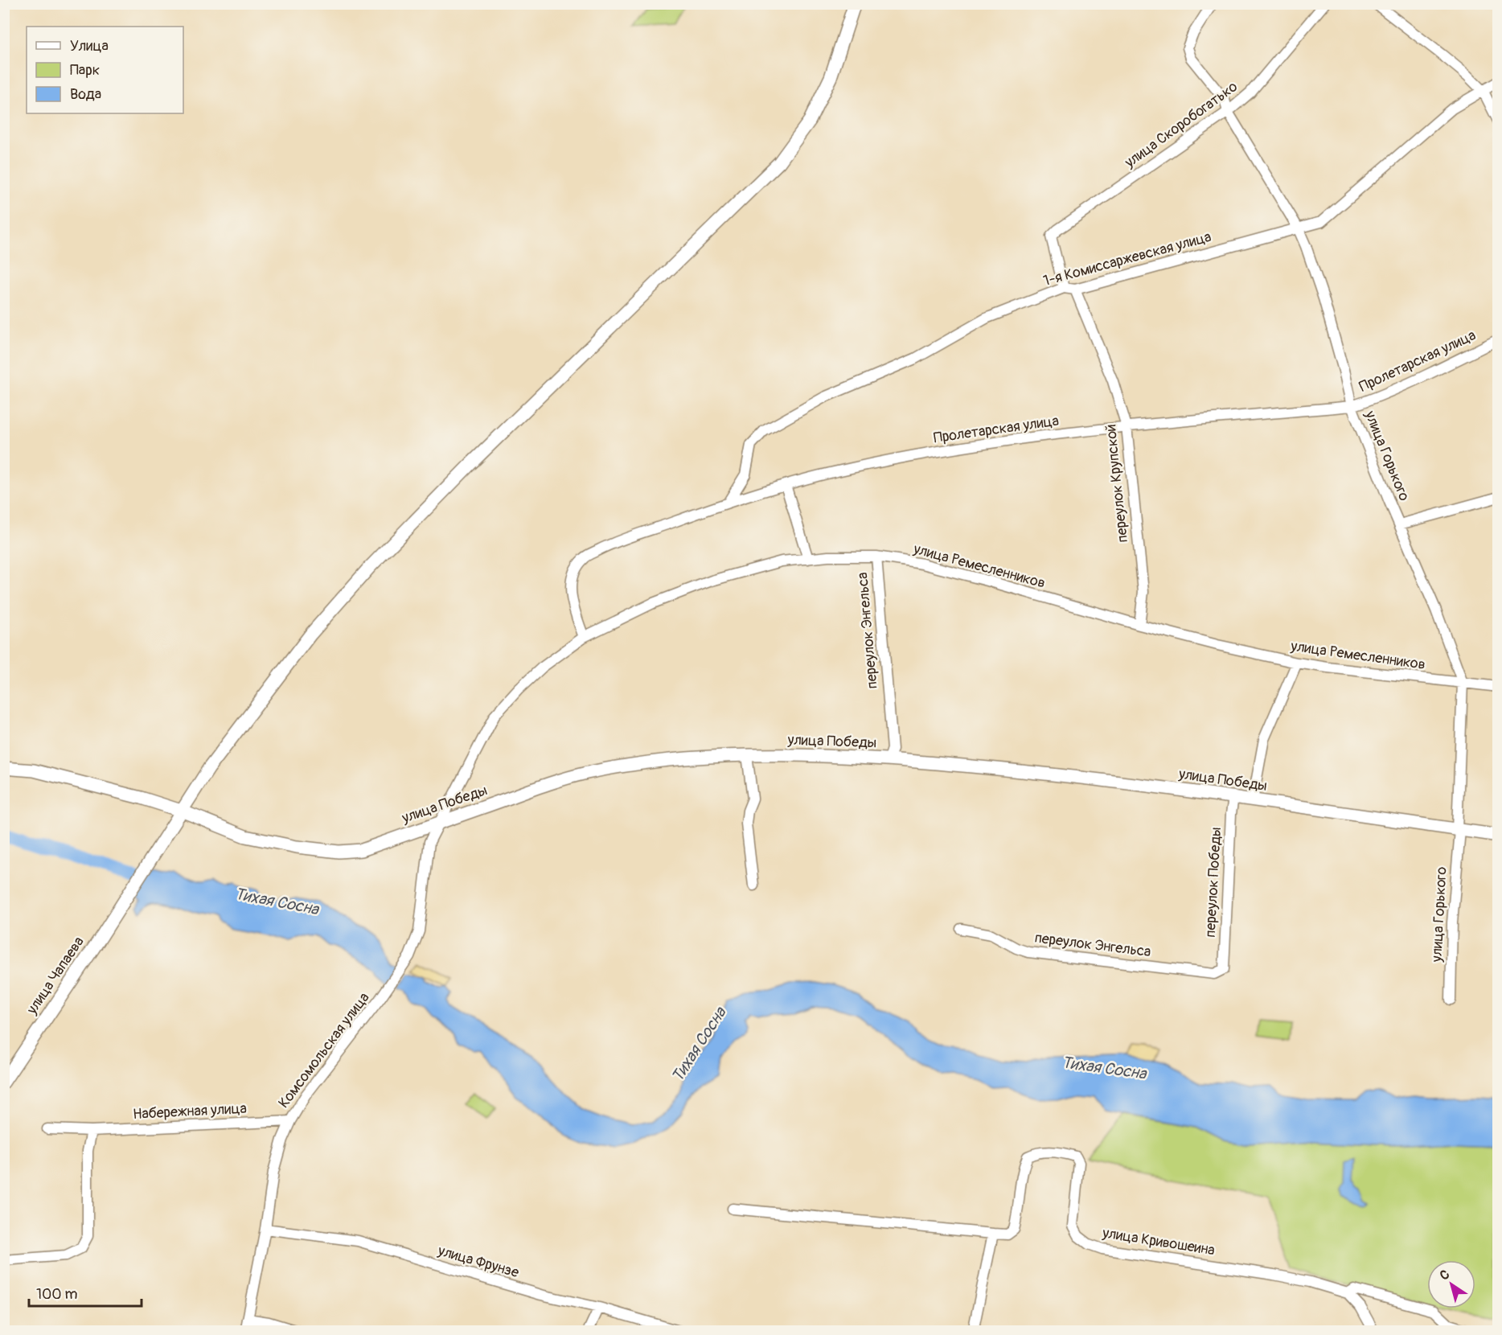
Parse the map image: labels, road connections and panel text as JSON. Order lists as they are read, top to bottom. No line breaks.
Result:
{"streets":{"main road":["улица Победы","улица Чапаева"],"street":["улица Скоробогатько","1-я Комиссаржевская улица","Пролетарская улица","улица Горького","переулок Крупской","улица Ремесленников","переулок Энгельса","переулок Победы","Комсомольская улица","Набережная улица","улица Кривошеина","улица Фрунзе"]},"crossings":[["улица Скоробогатько","1-я Комиссаржевская улица"],["улица Скоробогатько","улица Горького"],["1-я Комиссаржевская улица","Пролетарская улица"],["1-я Комиссаржевская улица","улица Горького"],["1-я Комиссаржевская улица","переулок Крупской"],["Пролетарская улица","улица Горького"],["Пролетарская улица","переулок Крупской"],["Пролетарская улица","улица Ремесленников"],["улица Горького","улица Ремесленников"],["улица Горького","улица Победы"],["переулок Крупской","улица Ремесленников"],["улица Ремесленников","переулок Энгельса"],["улица Ремесленников","улица Победы"],["улица Ремесленников","Комсомольская улица"],["переулок Энгельса","улица Победы"],["переулок Энгельса","переулок Победы"],["улица Победы","переулок Победы"],["улица Победы","улица Чапаева"],["улица Победы","Комсомольская улица"],["Комсомольская улица","Набережная улица"],["Комсомольская улица","улица Фрунзе"]],"water":["Тихая Сосна"],"legend":["Улица","Парк","Вода"],"scale_bar":"100 m","north":"top left"}
